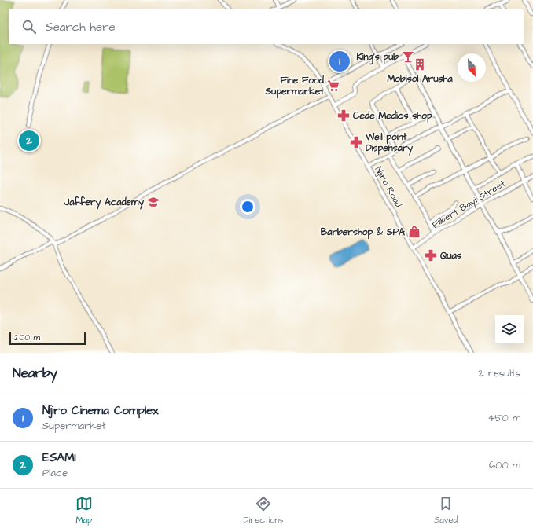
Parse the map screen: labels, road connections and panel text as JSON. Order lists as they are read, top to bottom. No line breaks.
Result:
{"streets":{"street":["Njiro Road","Filbert Bayi Street"]},"crossings":[["Njiro Road","Filbert Bayi Street"]],"places":{"bar":["King's pub"],"building":["Mobisol Arusha"],"supermarket":["Fine Food Supermarket"],"pharmacy":["Cede Medics shop","Well point Dispensary","Quas"],"school or university":["Jaffery Academy"],"shop":["Barbershop & SPA"]},"scale_bar":"200 m","north":"bottom right","page":{"search":"Search here","pins":["1","2"],"scale":"200 m","heading":["Nearby","2 results"],"list":[{"mark":"1","name":"Njiro Cinema Complex","note":"Supermarket","value":"450 m"},{"mark":"2","name":"ESAMI","note":"Place","value":"600 m"}],"nav":["Map","Directions","Saved"]}}
